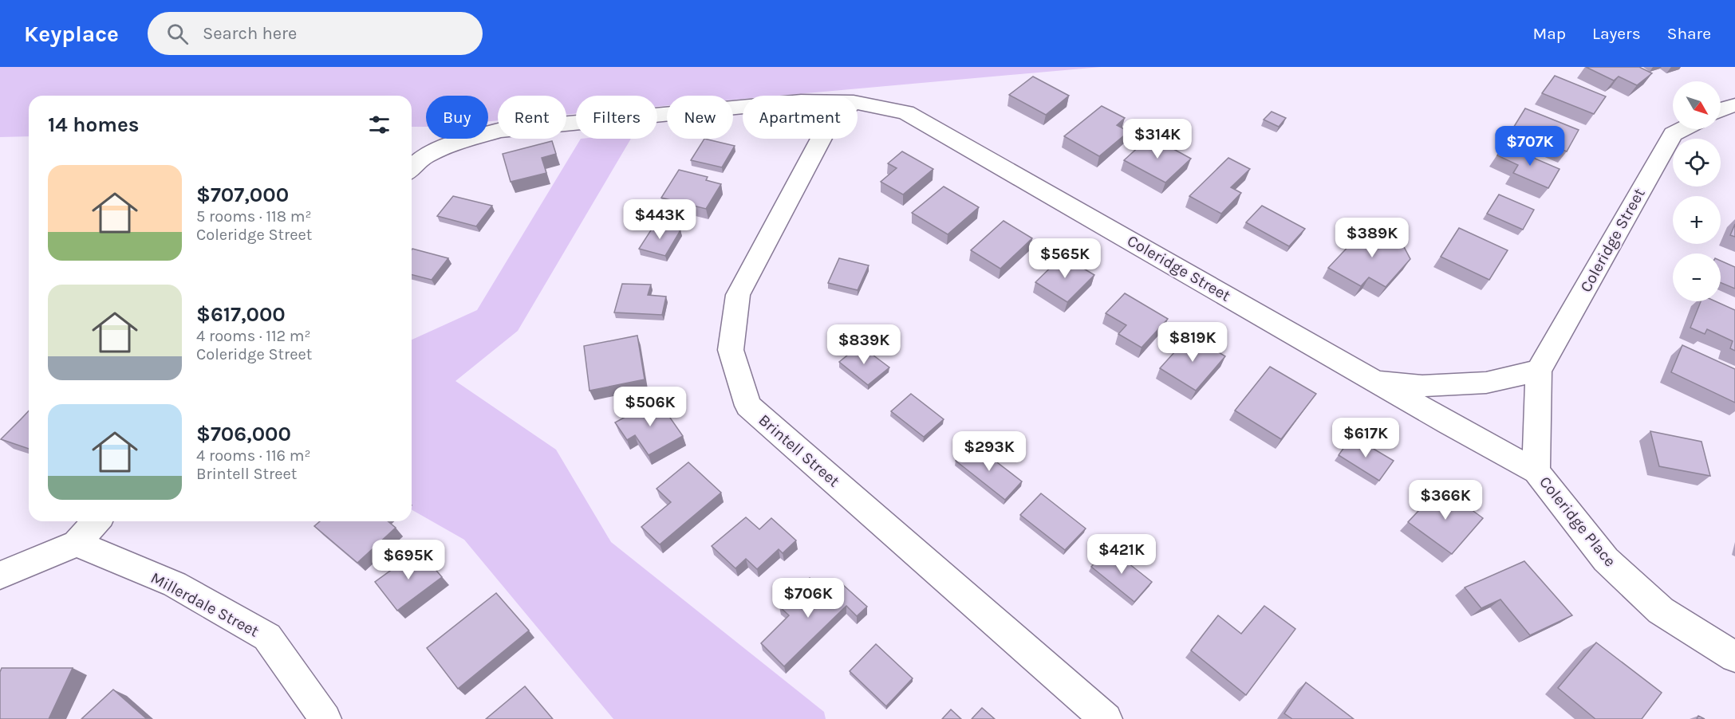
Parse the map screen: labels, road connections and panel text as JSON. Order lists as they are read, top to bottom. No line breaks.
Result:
{"streets":{"street":["Coleridge Street","Brintell Street","Coleridge Place","Millerdale Street"]},"crossings":[["Coleridge Street","Coleridge Place"]],"north":"bottom right","page":{"header":"Keyplace","search":"Search here","nav":["Map","Layers","Share"],"map_buttons":["+","−"],"chip":["Buy","Rent","Filters","New","Apartment"],"heading":"14 homes","price":["$314K","$707K","$443K","$389K","$565K","$819K","$839K","$506K","$617K","$293K","$366K","$421K","$695K","$706K"],"list":[{"name":"$707,000","note":"5 rooms · 118 m² · Coleridge Street"},{"name":"$617,000","note":"4 rooms · 112 m² · Coleridge Street"},{"name":"$706,000","note":"4 rooms · 116 m² · Brintell Street"}]}}
